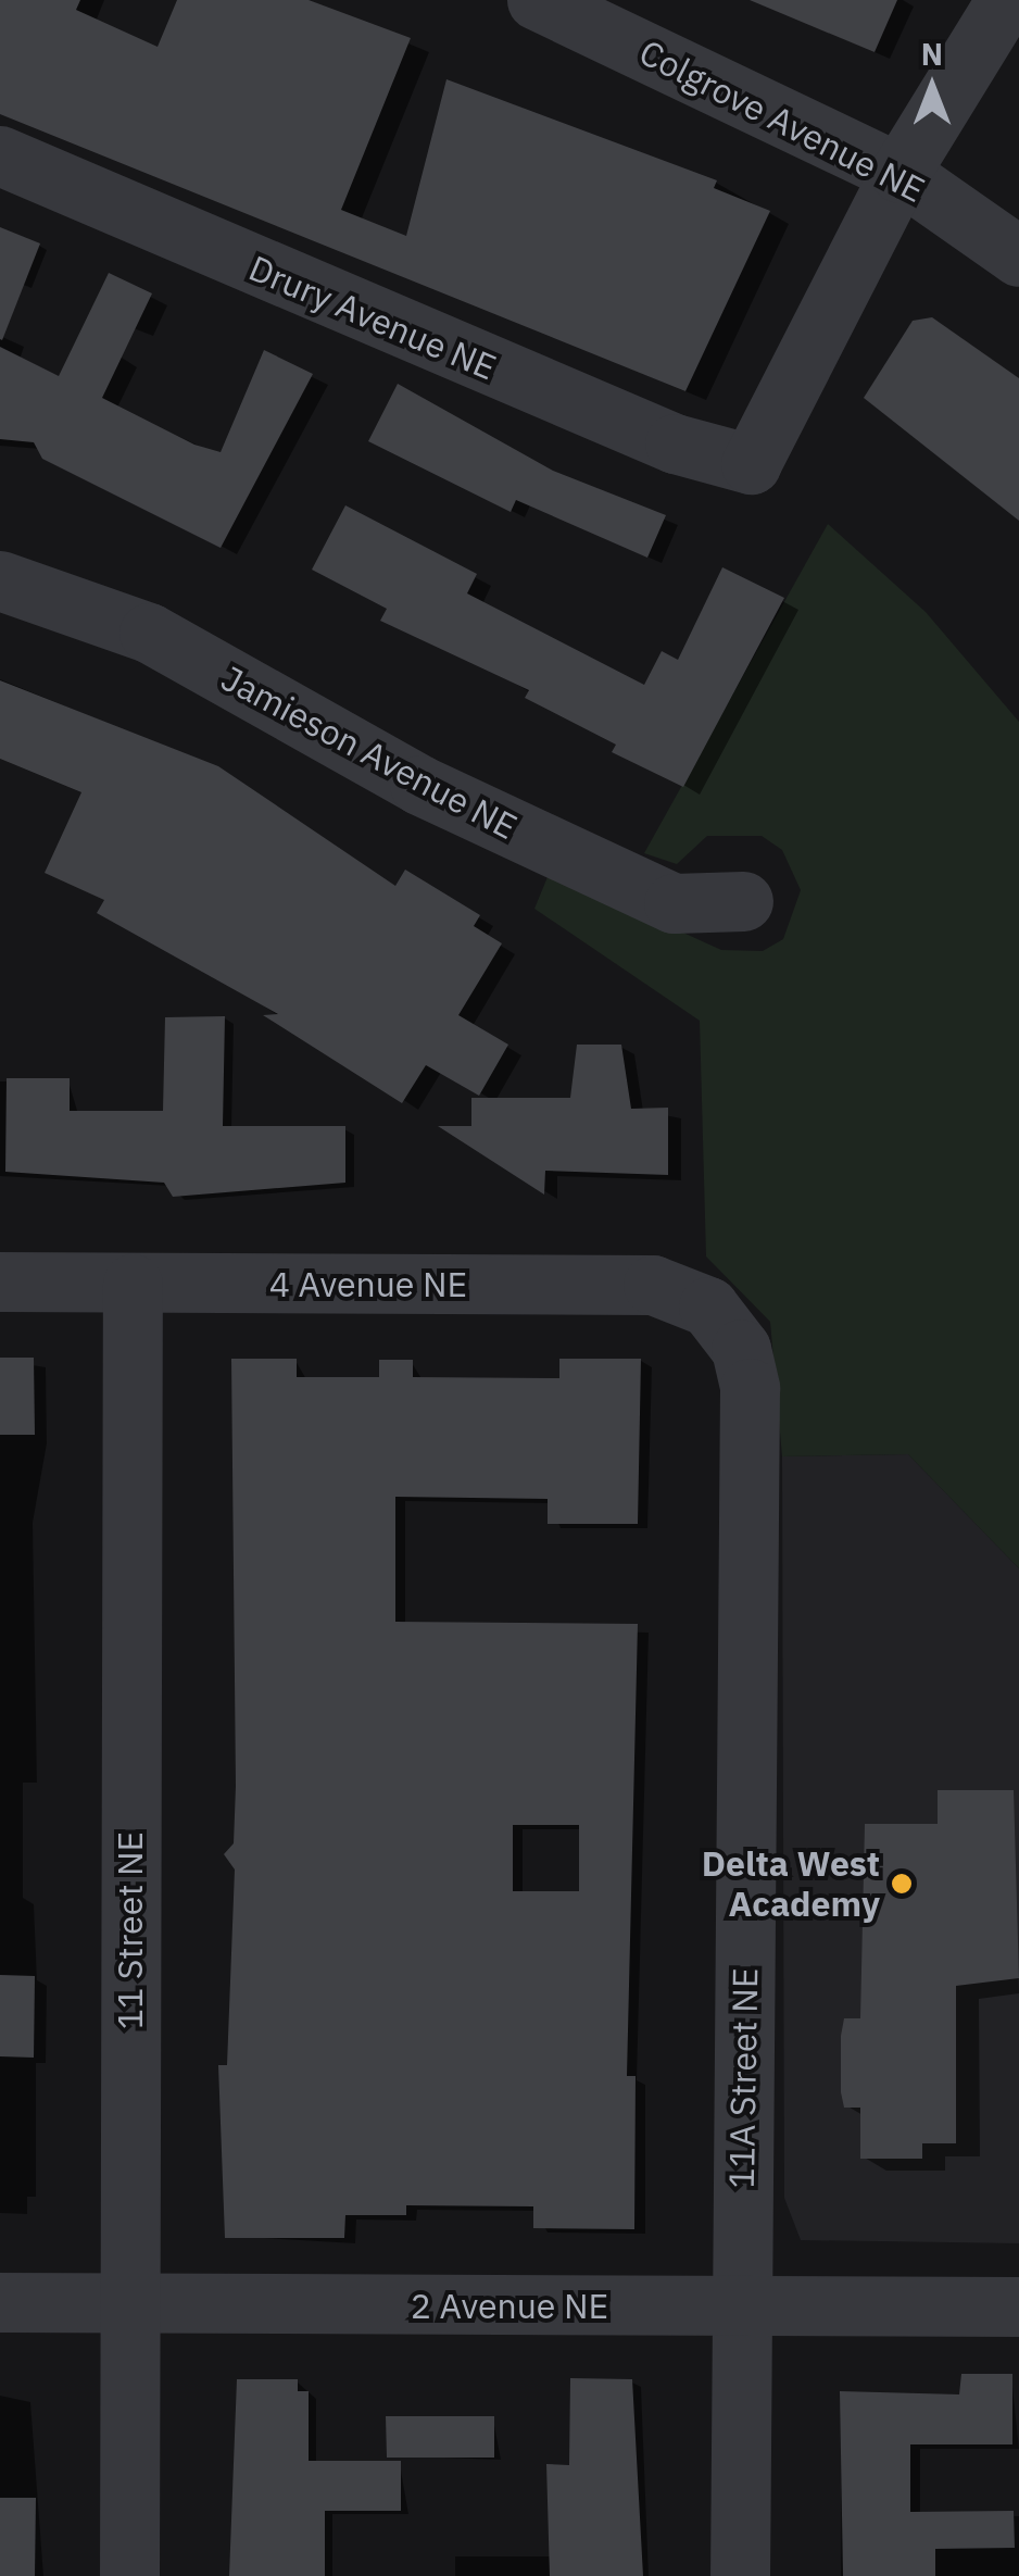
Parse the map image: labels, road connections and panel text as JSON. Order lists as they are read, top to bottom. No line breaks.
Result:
{"streets":{"street":["Colgrove Avenue NE","Drury Avenue NE","Jamieson Avenue NE","4 Avenue NE","11 Street NE","11A Street NE","2 Avenue NE"]},"crossings":[["Colgrove Avenue NE","Drury Avenue NE"],["4 Avenue NE","11 Street NE"],["4 Avenue NE","11A Street NE"],["11 Street NE","2 Avenue NE"],["11A Street NE","2 Avenue NE"]],"places":["Delta West Academy"],"north":"top"}
